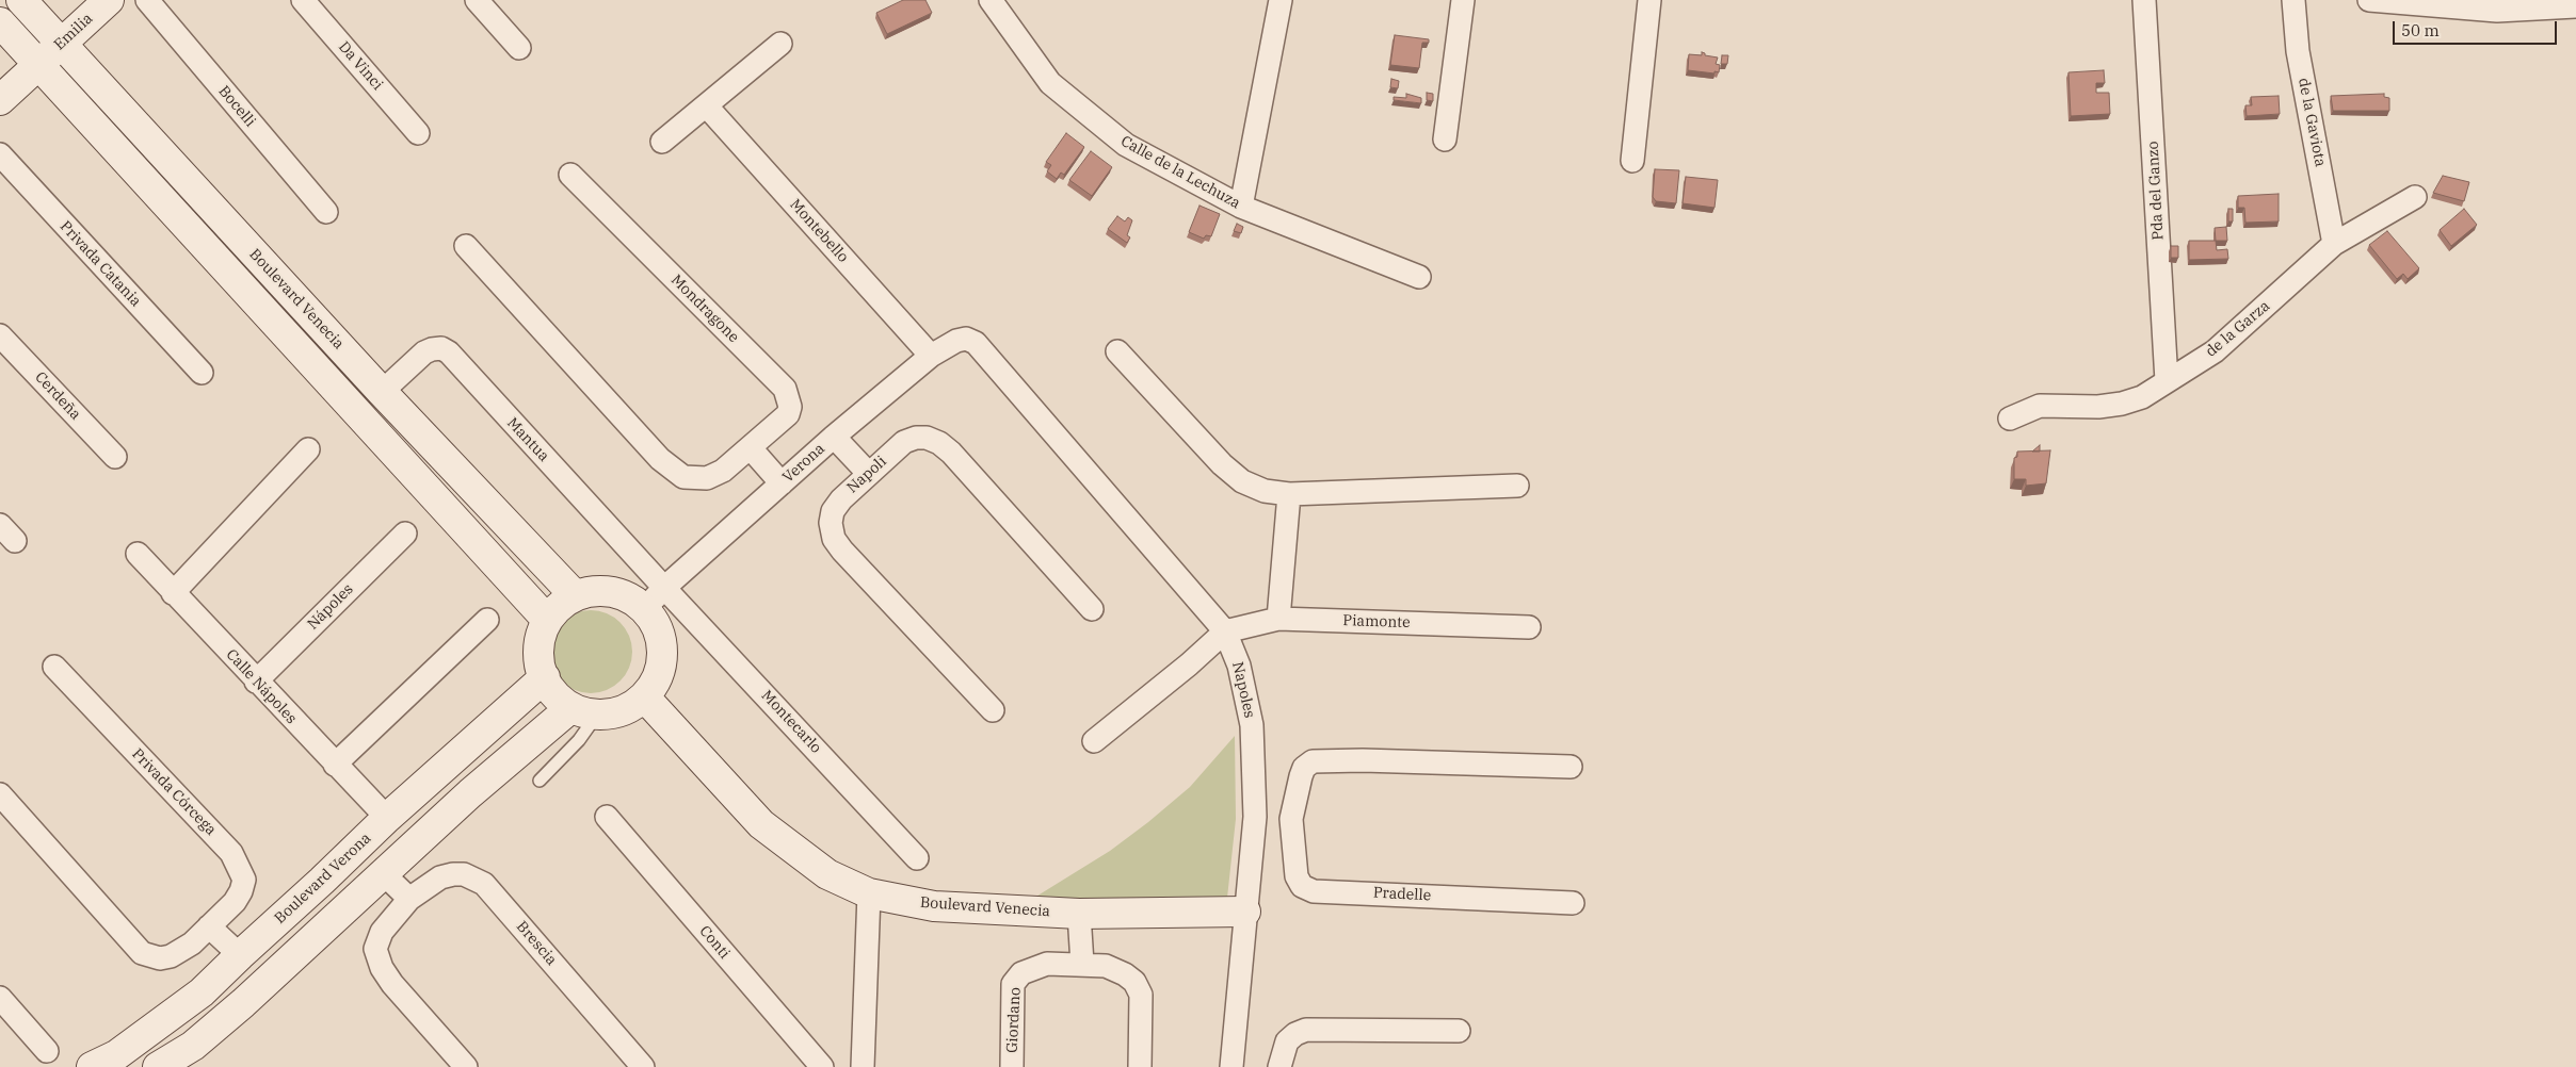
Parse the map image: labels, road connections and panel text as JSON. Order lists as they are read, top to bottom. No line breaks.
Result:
{"streets":{"street":["Emilia","Da Vinci","Bocelli","de la Gaviota","Calle de la Lechuza","Pda del Ganzo","Montebello","Privada Catania","Boulevard Venecia","Mondragone","de la Garza","Cerdeña","Mantua","Verona","Napoli","Nápoles","Piamonte","Calle Nápoles","Napoles","Montecarlo","Privada Córcega","Boulevard Verona","Pradelle","Conti","Brescia","Giordano"]},"crossings":[["Emilia","Boulevard Venecia"],["de la Gaviota","de la Garza"],["Pda del Ganzo","de la Garza"],["Montebello","Verona"],["Boulevard Venecia","Mantua"],["Boulevard Venecia","Verona"],["Boulevard Venecia","Napoles"],["Boulevard Venecia","Boulevard Verona"],["Mantua","Verona"],["Mantua","Montecarlo"],["Verona","Napoles"],["Verona","Montecarlo"],["Verona","Boulevard Verona"],["Nápoles","Calle Nápoles"],["Piamonte","Napoles"],["Calle Nápoles","Boulevard Verona"]],"scale_bar":"50 m"}
